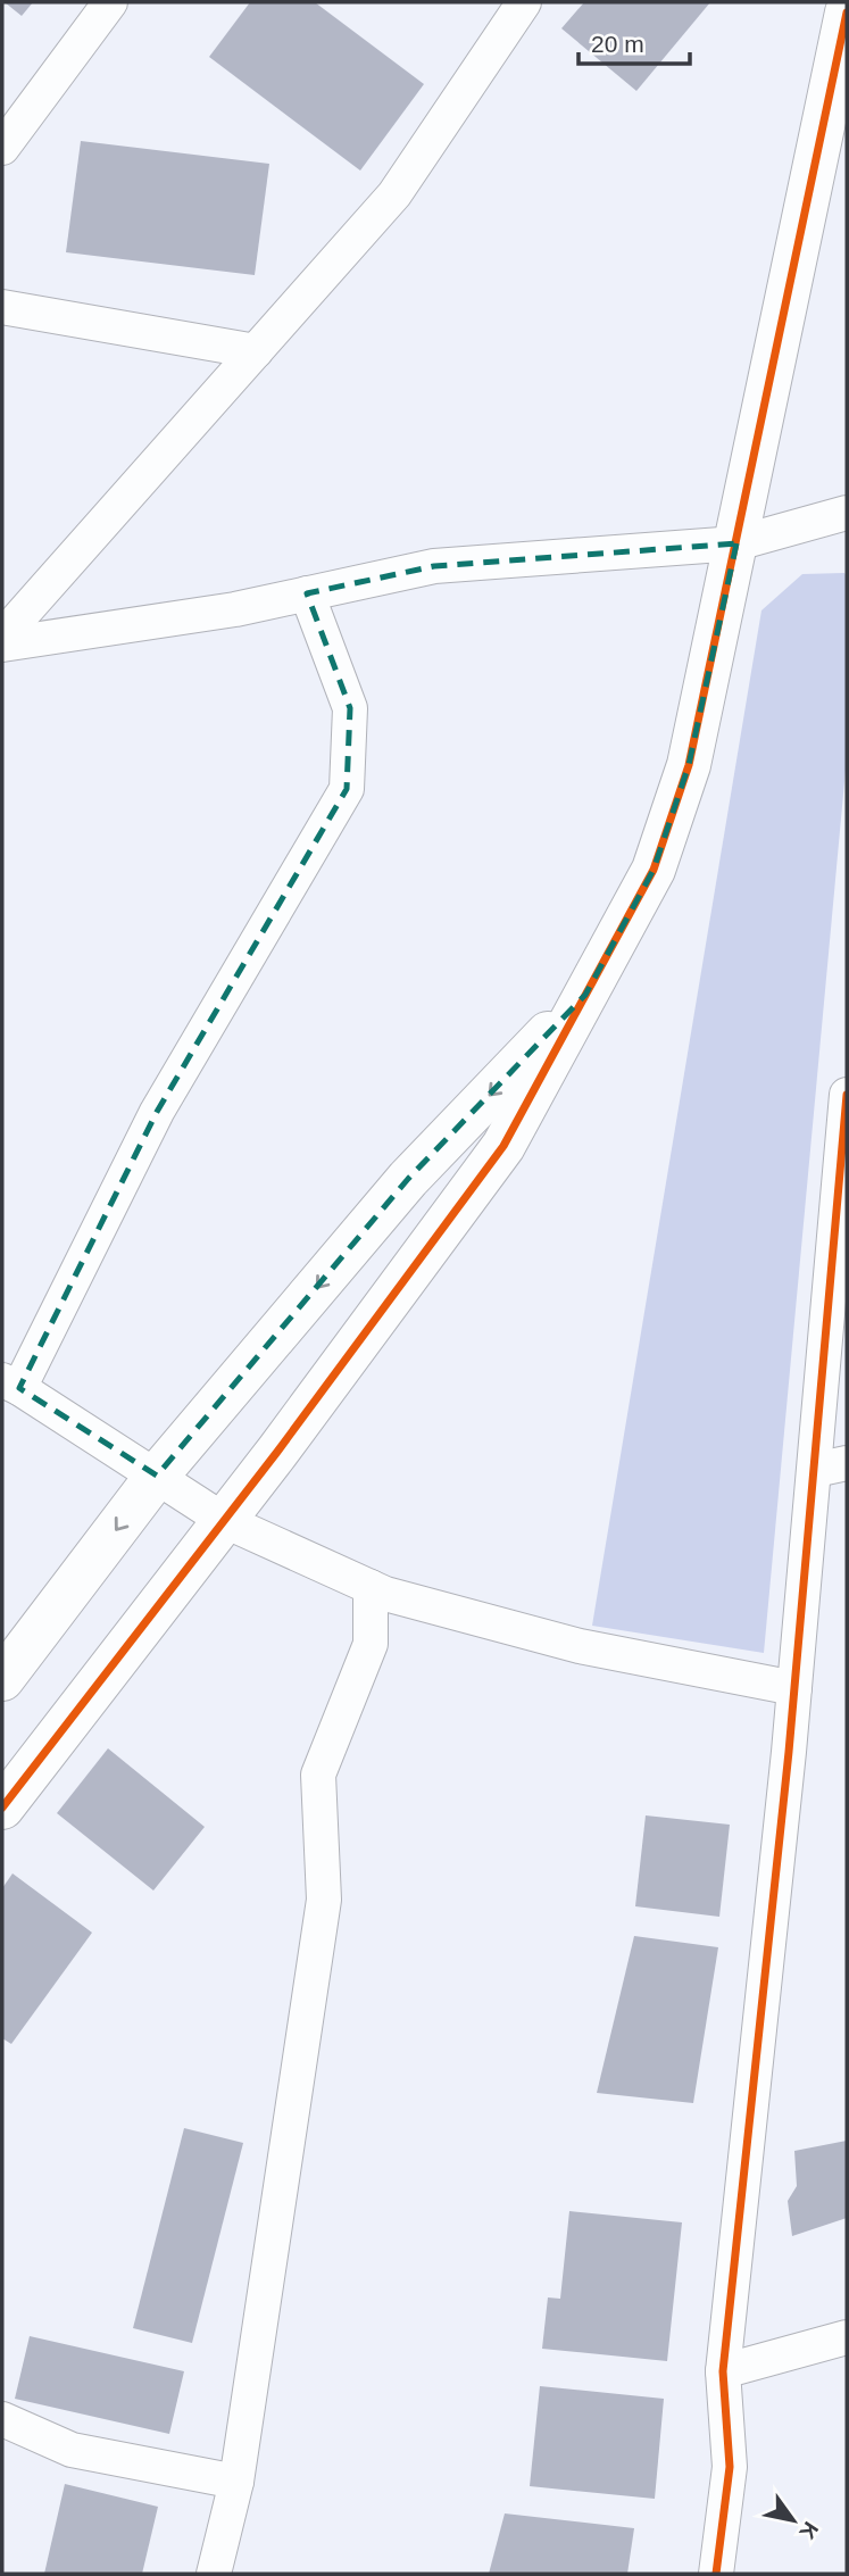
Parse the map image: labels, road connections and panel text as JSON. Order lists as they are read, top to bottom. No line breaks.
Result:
{"scale_bar":"20 m","north":"bottom right"}
